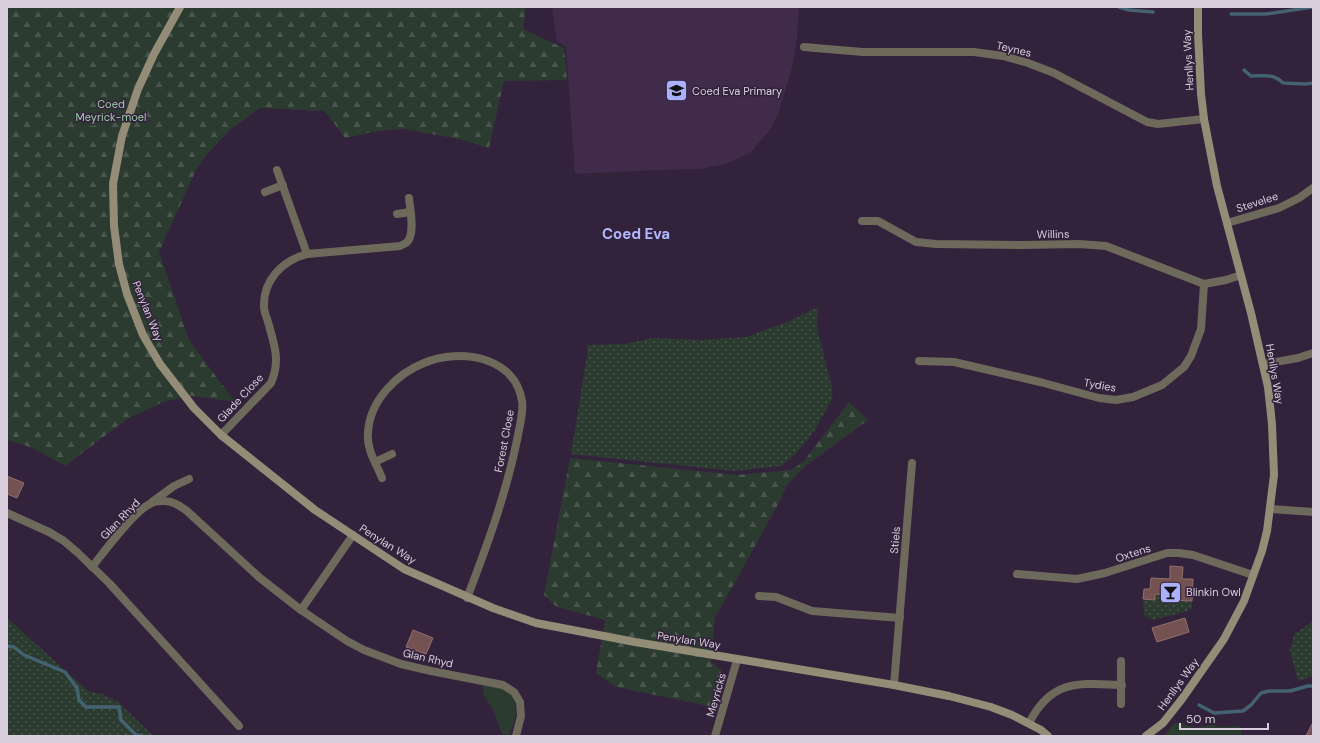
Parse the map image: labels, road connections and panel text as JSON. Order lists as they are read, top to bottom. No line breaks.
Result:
{"streets":{"street":["Teynes","Henllys Way","Stevelee","Willins","Penylan Way","Tydies","Glade Close","Forest Close","Glan Rhyd","Stiels","Oxtens","Meyricks"]},"crossings":[["Teynes","Henllys Way"],["Henllys Way","Stevelee"],["Henllys Way","Oxtens"],["Willins","Tydies"],["Penylan Way","Glade Close"],["Penylan Way","Forest Close"],["Penylan Way","Stiels"],["Penylan Way","Meyricks"]],"districts":["Coed Eva"],"parks":["Coed Meyrick-moel"],"places":{"school or university":["Coed Eva Primary"],"bar":["Blinkin Owl"]},"scale_bar":"50 m"}
